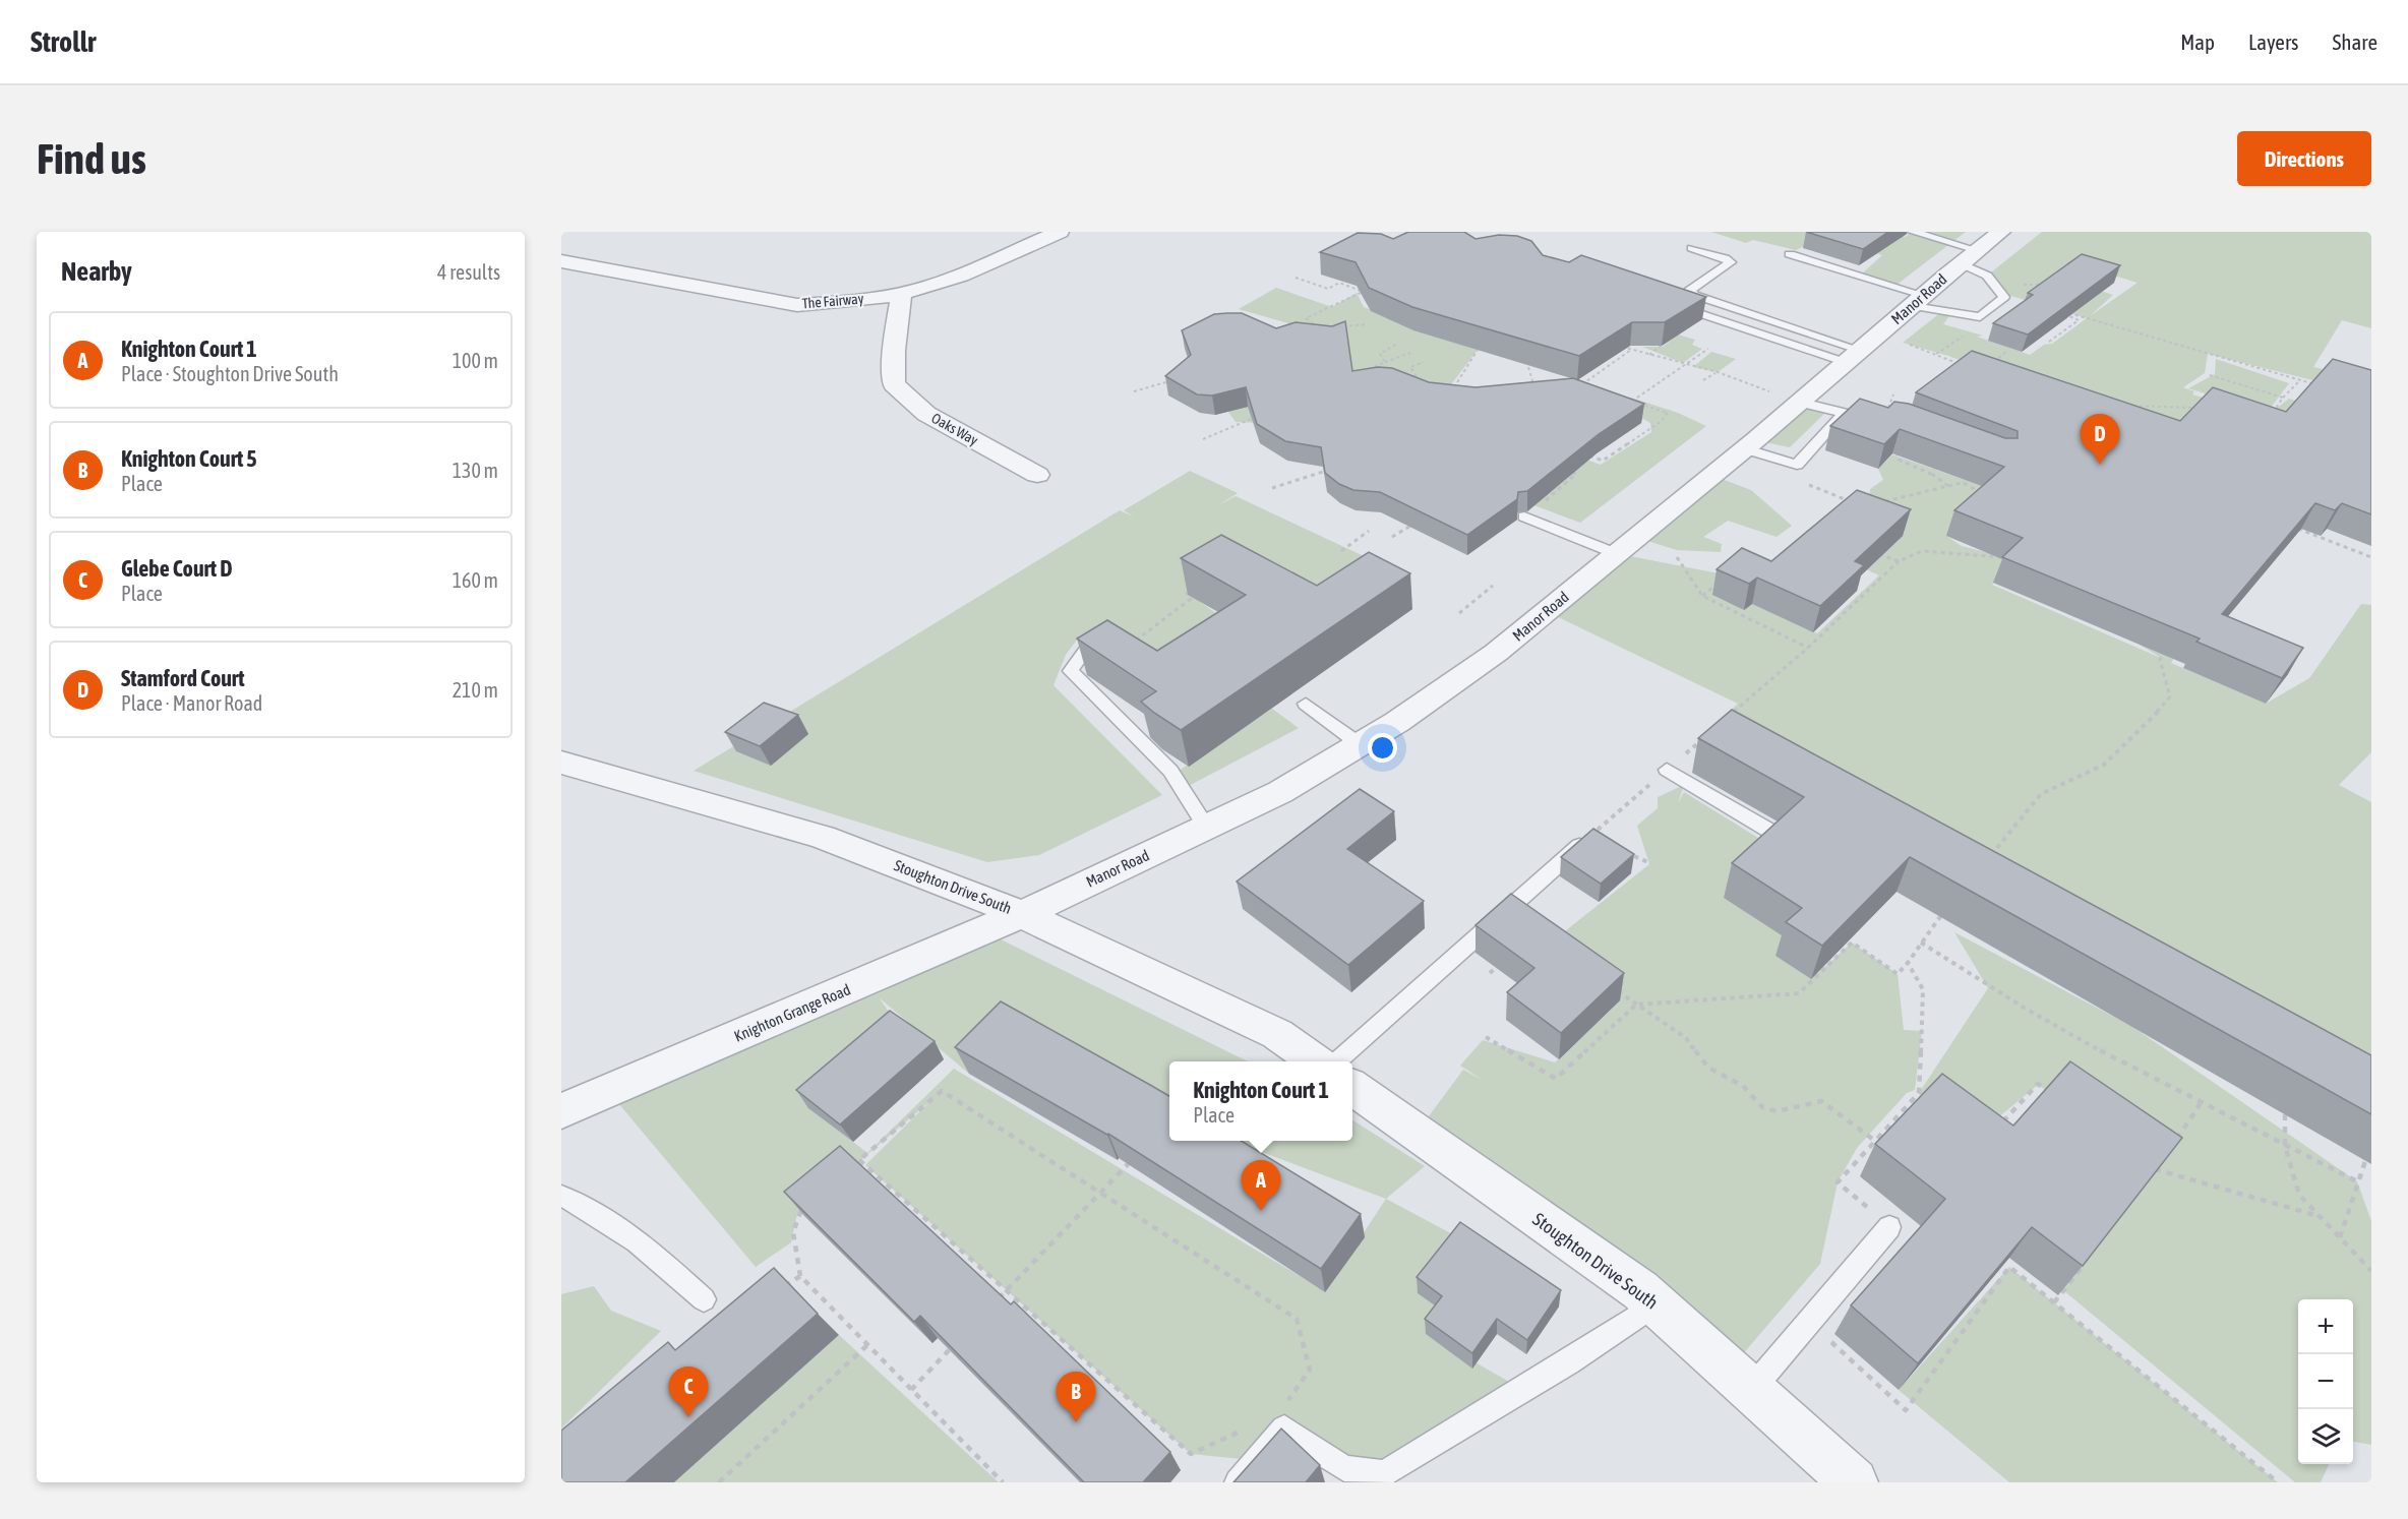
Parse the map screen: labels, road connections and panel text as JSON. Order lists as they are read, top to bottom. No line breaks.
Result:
{"streets":{"street":["Manor Road","The Fairway","Oaks Way","Stoughton Drive South","Knighton Grange Road"]},"crossings":[["Manor Road","Stoughton Drive South"],["Manor Road","Knighton Grange Road"],["The Fairway","Oaks Way"],["Stoughton Drive South","Knighton Grange Road"]],"page":{"header":"Strollr","nav":["Map","Layers","Share"],"buttons":"Directions","title":"Find us","heading":["Nearby","4 results"],"list":[{"mark":"A","name":"Knighton Court 1","note":"Place · Stoughton Drive South","value":"100 m"},{"mark":"B","name":"Knighton Court 5","note":"Place","value":"130 m"},{"mark":"C","name":"Glebe Court D","note":"Place","value":"160 m"},{"mark":"D","name":"Stamford Court","note":"Place · Manor Road","value":"210 m"}],"pins":["D","A","C","B"],"popup":["Knighton Court 1","Place"],"map_buttons":["+","−"]}}
